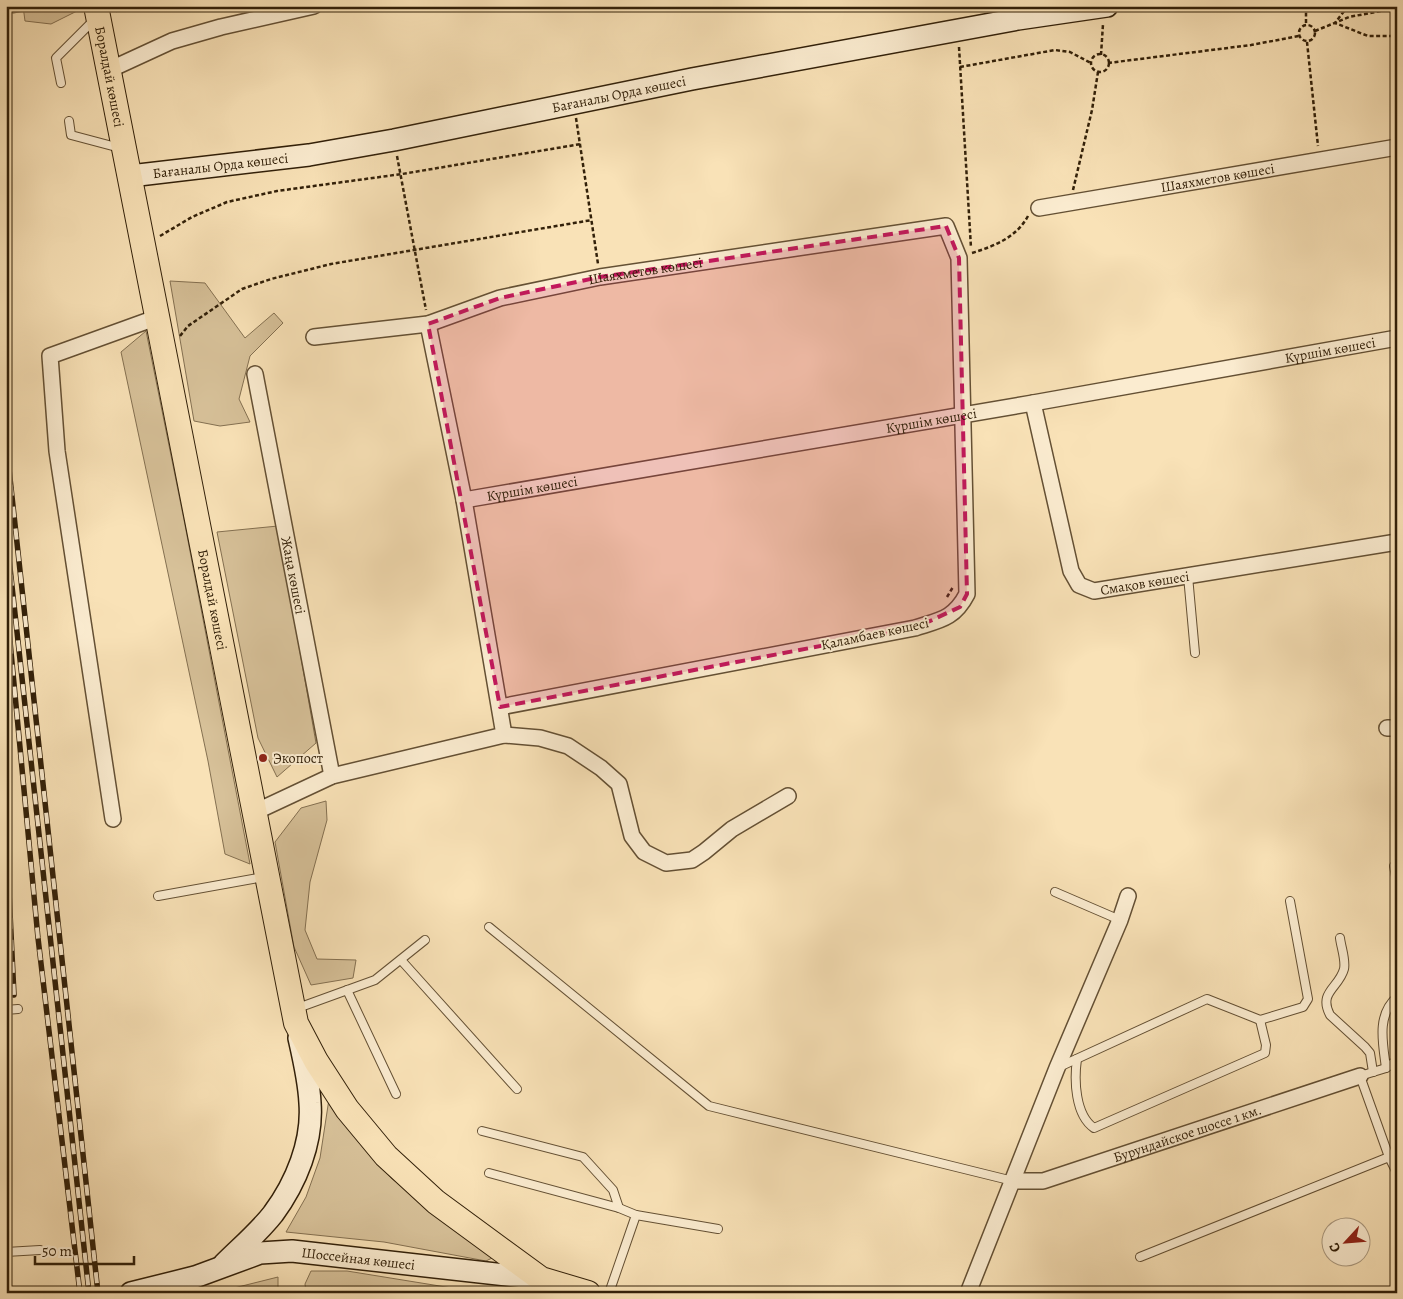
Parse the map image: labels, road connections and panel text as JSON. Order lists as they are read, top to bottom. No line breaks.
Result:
{"streets":{"main road":["Боралдай көшесі","Шоссейная көшесі"],"street":["Бағаналы Орда көшесі","Шаяхметов көшесі","Күршім көшесі","Жаңа көшесі","Смақов көшесі","Қаламбаев көшесі","Бурундайское шоссе 1 км."]},"crossings":[["Боралдай көшесі","Бағаналы Орда көшесі"],["Боралдай көшесі","Шоссейная көшесі"],["Шаяхметов көшесі","Қаламбаев көшесі"],["Күршім көшесі","Смақов көшесі"],["Күршім көшесі","Қаламбаев көшесі"]],"places":["Экопост"],"scale_bar":"50 m","north":"bottom left"}
